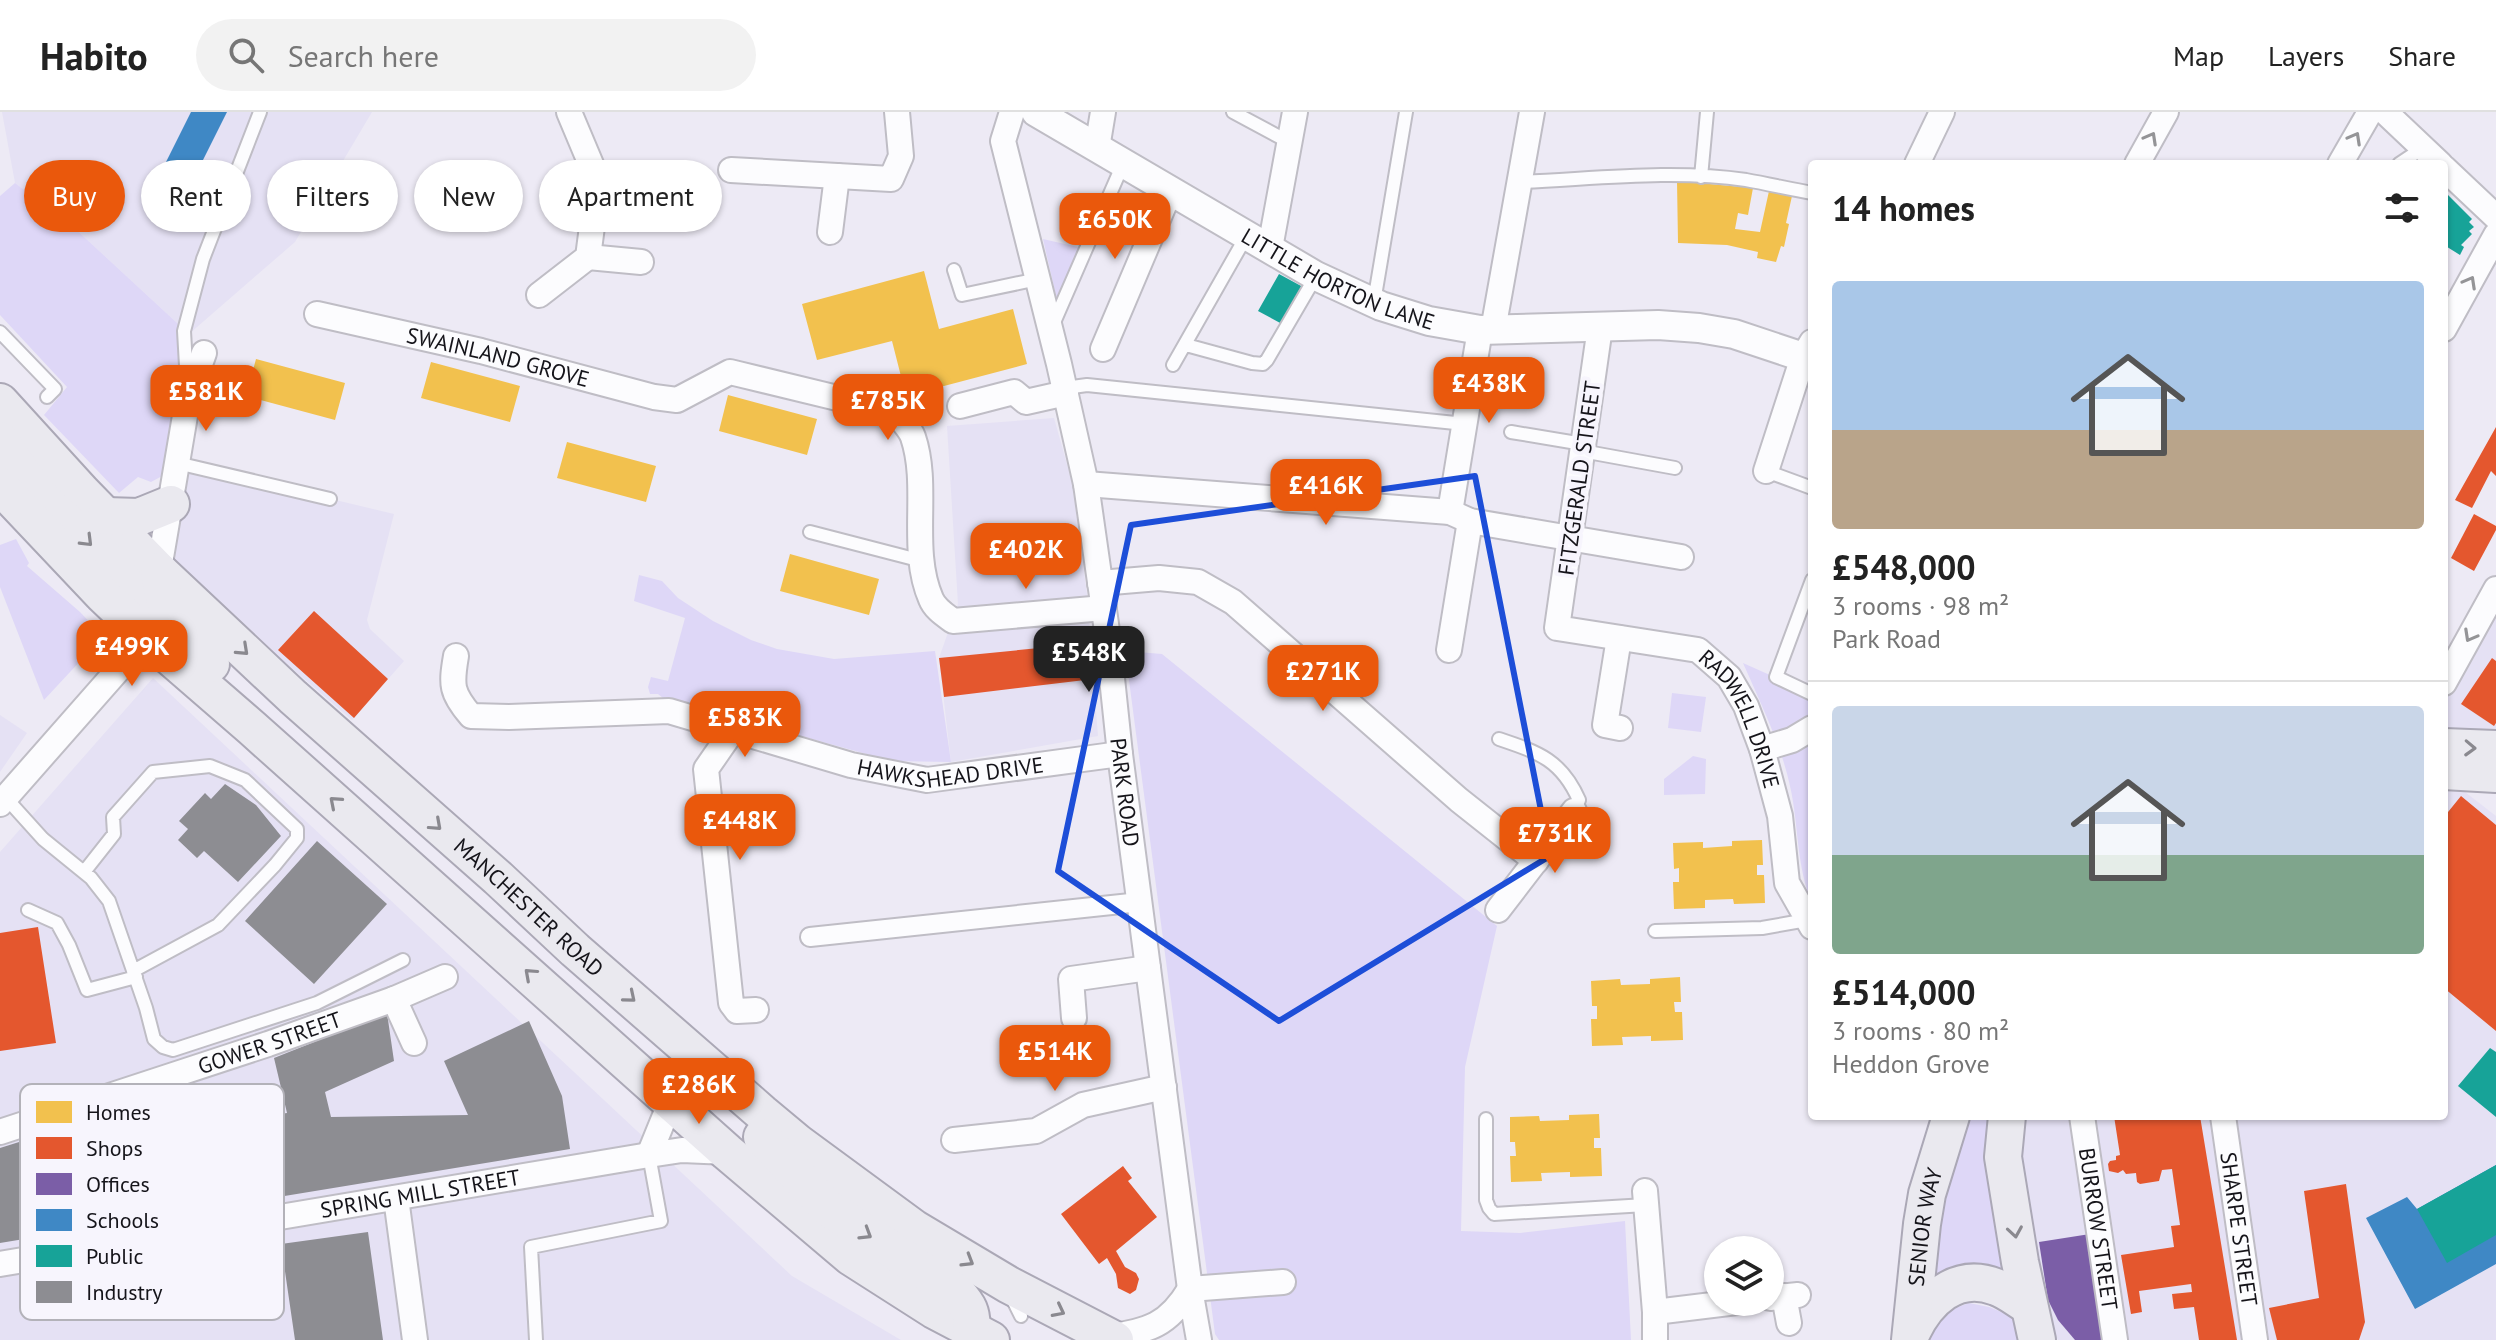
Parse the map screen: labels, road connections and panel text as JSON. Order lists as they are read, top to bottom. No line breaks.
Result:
{"streets":{"main road":["MANCHESTER ROAD","SENIOR WAY"],"street":["LITTLE HORTON LANE","SWAINLAND GROVE","FITZGERALD STREET","RADWELL DRIVE","HAWKSHEAD DRIVE","PARK ROAD","GOWER STREET","SPRING MILL STREET","BURROW STREET","SHARPE STREET"]},"crossings":[["LITTLE HORTON LANE","FITZGERALD STREET"],["FITZGERALD STREET","RADWELL DRIVE"],["HAWKSHEAD DRIVE","PARK ROAD"]],"legend":["Homes","Shops","Offices","Schools","Public","Industry"],"page":{"header":"Habito","search":"Search here","nav":["Map","Layers","Share"],"chip":["Buy","Rent","Filters","New","Apartment"],"heading":"14 homes","price":["£650K","£438K","£581K","£785K","£416K","£402K","£499K","£548K","£271K","£583K","£448K","£731K","£514K","£286K"],"list":[{"name":"£548,000","note":"3 rooms · 98 m² · Park Road"},{"name":"£514,000","note":"3 rooms · 80 m² · Heddon Grove"}]}}
